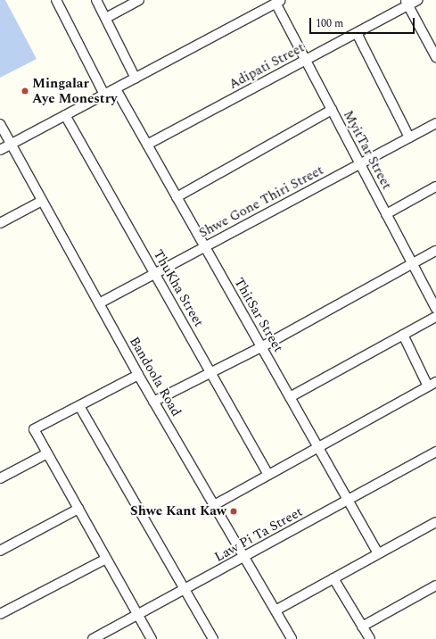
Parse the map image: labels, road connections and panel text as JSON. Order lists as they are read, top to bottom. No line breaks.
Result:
{"streets":{"street":["Adipati Street","MyitTar Street","Shwe Gone Thiri Street","ThuKha Street","ThitSar Street","Bandoola Road","Law Pi Ta Street"]},"crossings":[["Adipati Street","MyitTar Street"],["Adipati Street","ThitSar Street"],["MyitTar Street","Shwe Gone Thiri Street"],["Shwe Gone Thiri Street","ThuKha Street"],["Shwe Gone Thiri Street","ThitSar Street"],["Shwe Gone Thiri Street","Bandoola Road"],["ThitSar Street","Law Pi Ta Street"],["Bandoola Road","Law Pi Ta Street"]],"places":["Mingalar Aye Monestry","Shwe Kant Kaw"],"scale_bar":"100 m"}
